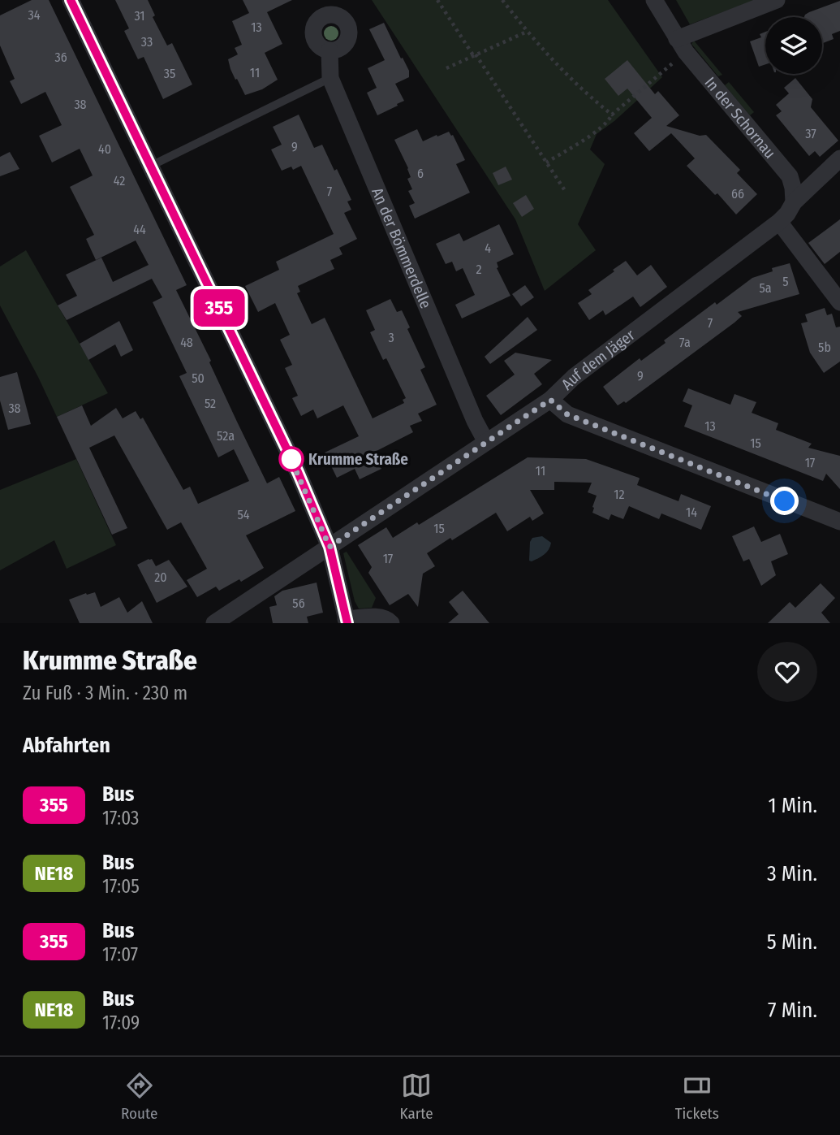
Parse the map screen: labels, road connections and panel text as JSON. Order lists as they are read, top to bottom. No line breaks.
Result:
{"streets":{"street":["In der Schornau","An der Bömmerdelle","Auf dem Jäger"]},"crossings":[["In der Schornau","Auf dem Jäger"],["An der Bömmerdelle","Auf dem Jäger"]],"places":["Krumme Straße"],"lines":["bus line 355"],"house_numbers":["34","31","13","33","36","11","35","38","37","9","40","6","42","7","66","44","4","2","5","5a","7","3","48","7a","5b","9","50","52","38","13","52a","15","17","11","12","14","54","15","17","20","56"],"page":{"on_map":"355","heading":[["Krumme Straße","Zu Fuß · 3 Min. · 230 m"],"Abfahrten"],"list":[{"mark":"355","name":"Bus","note":"17:03","value":"1 Min."},{"mark":"NE18","name":"Bus","note":"17:05","value":"3 Min."},{"mark":"355","name":"Bus","note":"17:07","value":"5 Min."},{"mark":"NE18","name":"Bus","note":"17:09","value":"7 Min."}],"tabs":["Route","Karte","Tickets"]}}
